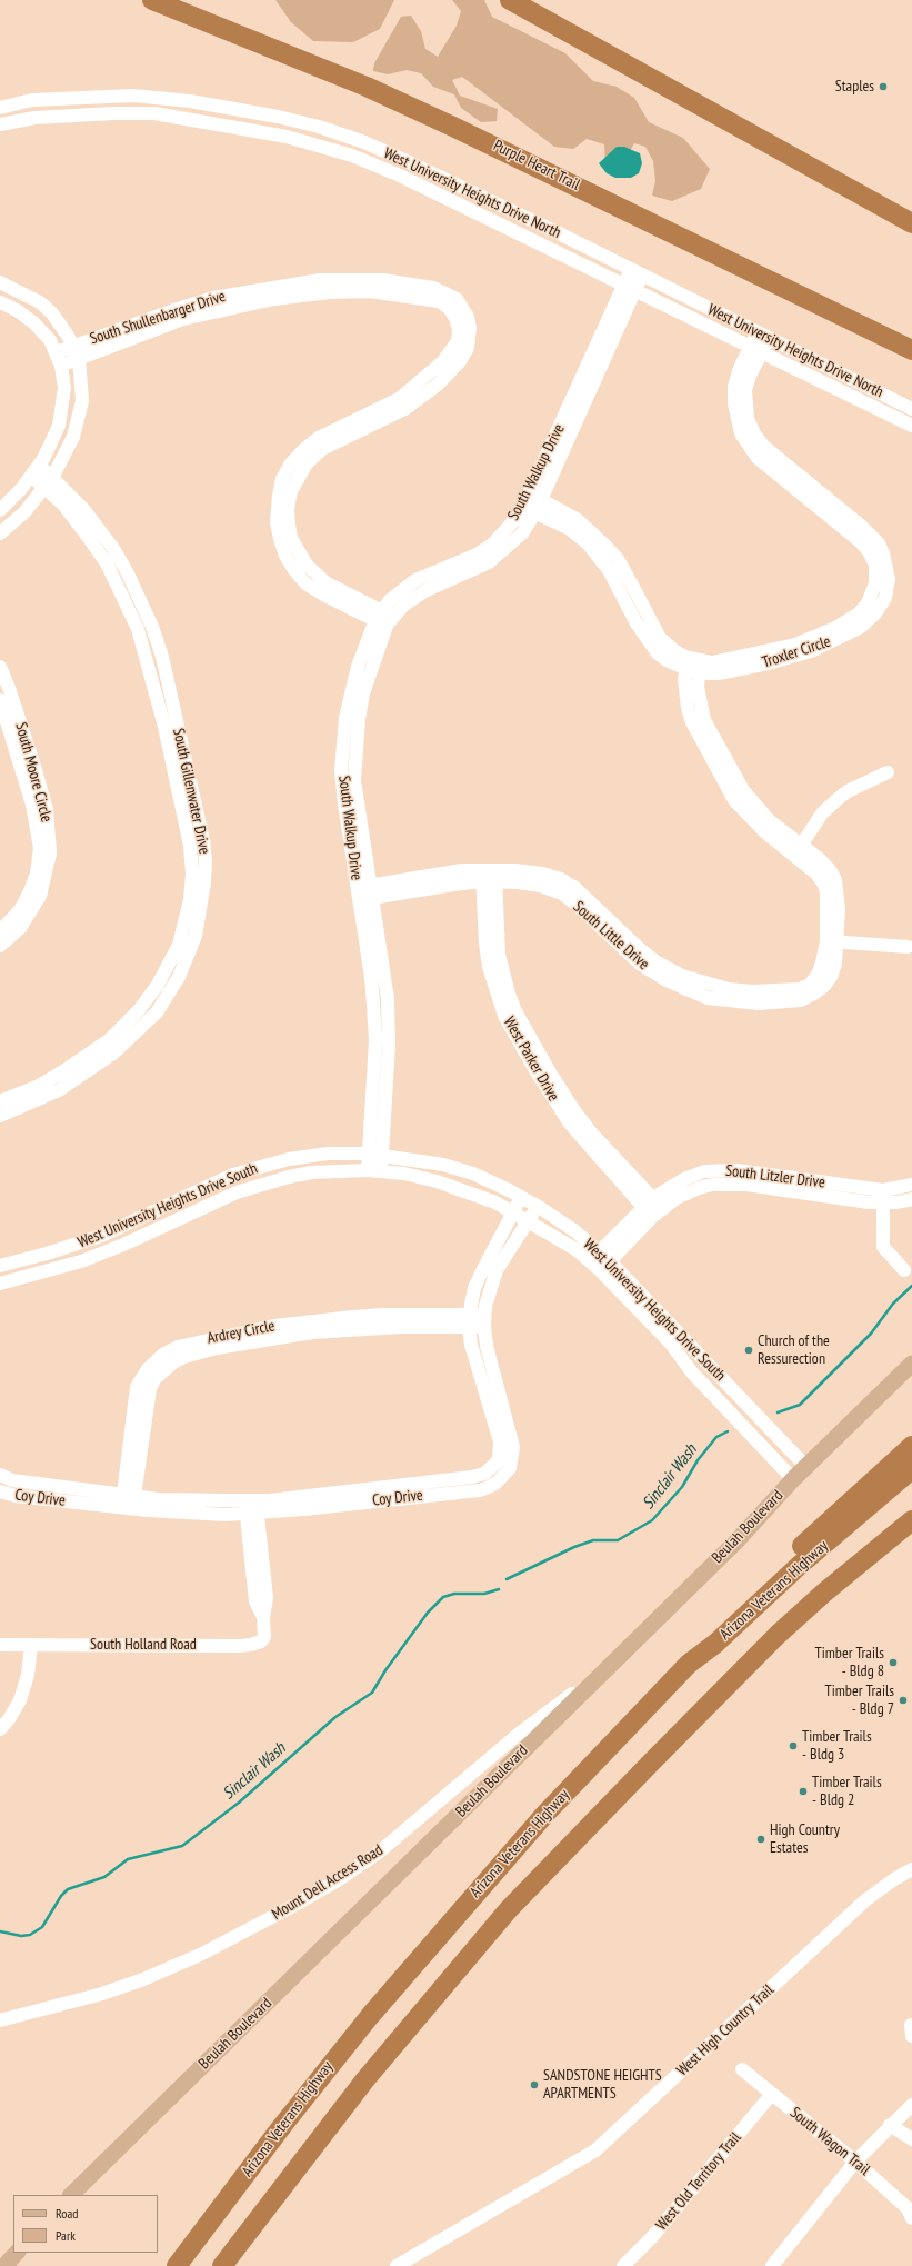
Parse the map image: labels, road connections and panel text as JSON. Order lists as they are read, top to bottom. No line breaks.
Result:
{"streets":{"highway":["Purple Heart Trail","Arizona Veterans Highway"],"main road":["Beulah Boulevard"],"street":["West University Heights Drive North","South Shullenbarger Drive","South Walkup Drive","Troxler Circle","South Moore Circle","South Gillenwater Drive","South Little Drive","West Parker Drive","South Litzler Drive","West University Heights Drive South","Ardrey Circle","Coy Drive","South Holland Road","Mount Dell Access Road","West High Country Trail","South Wagon Trail","West Old Territory Trail"]},"crossings":[["West University Heights Drive North","South Walkup Drive"],["West University Heights Drive North","Troxler Circle"],["South Shullenbarger Drive","South Walkup Drive"],["South Walkup Drive","Troxler Circle"],["South Walkup Drive","South Little Drive"],["South Walkup Drive","West University Heights Drive South"],["Troxler Circle","South Little Drive"],["South Little Drive","West Parker Drive"],["West Parker Drive","South Litzler Drive"],["South Litzler Drive","West University Heights Drive South"],["West University Heights Drive South","Beulah Boulevard"],["Ardrey Circle","Coy Drive"],["Coy Drive","South Holland Road"],["Beulah Boulevard","Mount Dell Access Road"],["South Wagon Trail","West Old Territory Trail"]],"water":["Sinclair Wash"],"places":["Staples","Church of the Ressurection","Timber Trails - Bldg 8","Timber Trails - Bldg 7","Timber Trails - Bldg 3","Timber Trails - Bldg 2","High Country Estates","SANDSTONE HEIGHTS APARTMENTS"],"legend":["Road","Park"]}
